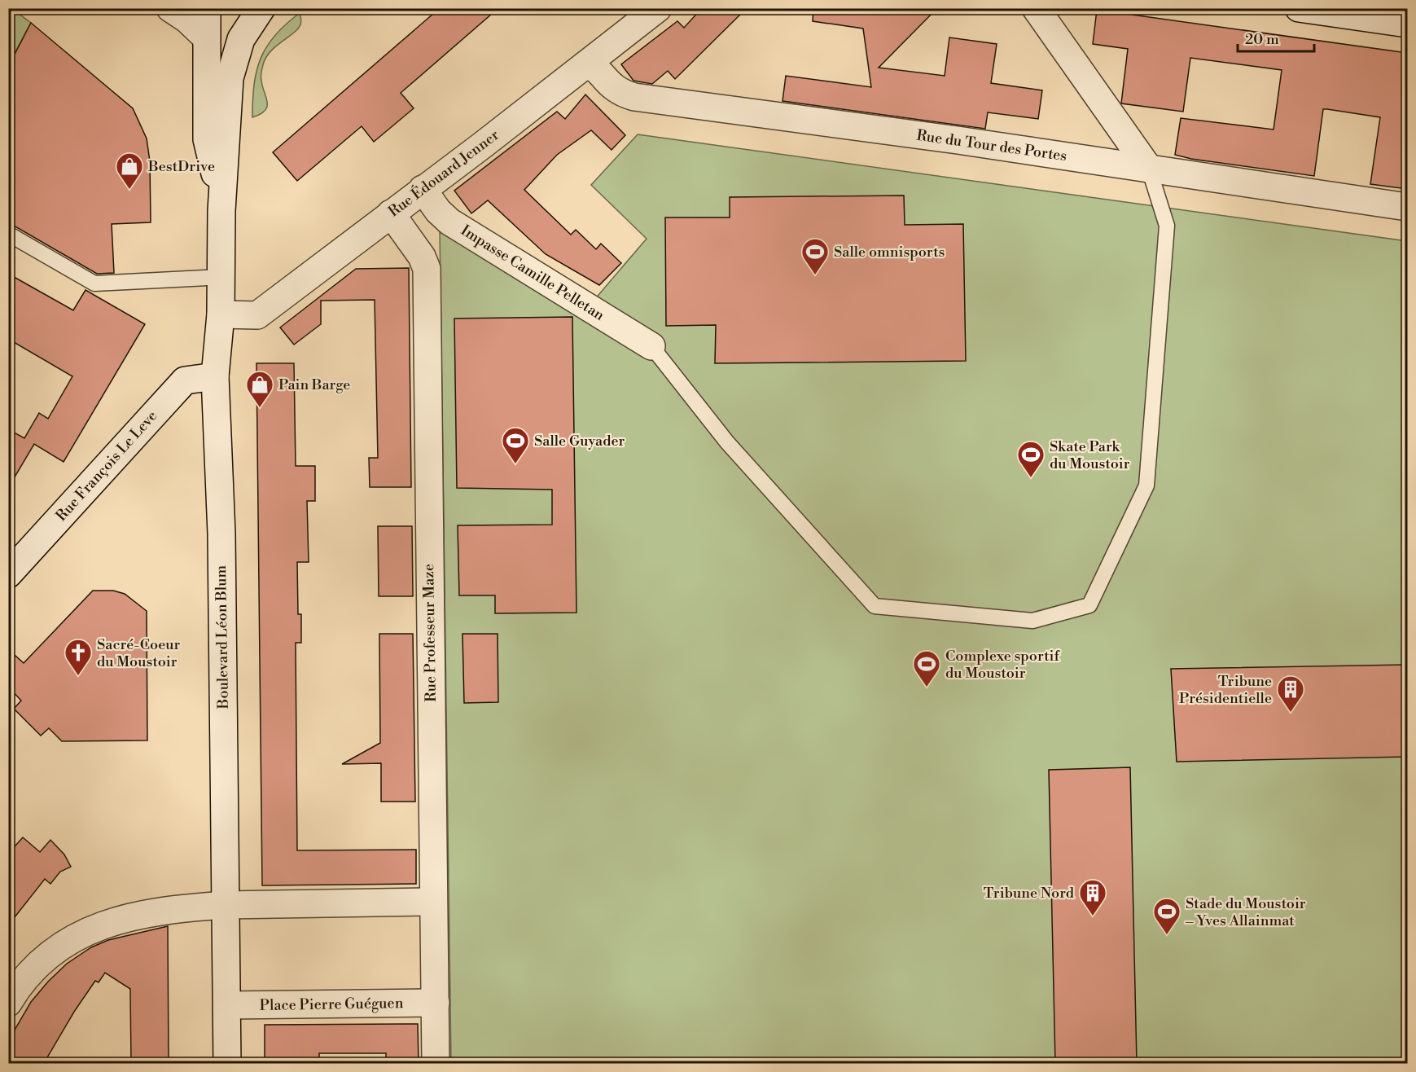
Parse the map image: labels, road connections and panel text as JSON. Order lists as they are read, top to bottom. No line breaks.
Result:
{"streets":{"street":["Rue du Tour des Portes","Rue Édouard Jenner","Impasse Camille Pelletan","Rue François Le Leve","Rue Professeur Maze","Boulevard Léon Blum","Place Pierre Guéguen"]},"crossings":[["Rue du Tour des Portes","Rue Édouard Jenner"],["Rue Édouard Jenner","Impasse Camille Pelletan"],["Rue Édouard Jenner","Rue Professeur Maze"],["Rue Édouard Jenner","Boulevard Léon Blum"],["Rue François Le Leve","Boulevard Léon Blum"],["Rue Professeur Maze","Place Pierre Guéguen"],["Boulevard Léon Blum","Place Pierre Guéguen"]],"places":{"shop":["BestDrive","Pain Barge"],"sports":["Salle omnisports","Salle Guyader","Skate Park du Moustoir","Complexe sportif du Moustoir","Stade du Moustoir – Yves Allainmat"],"church":["Sacré-Coeur du Moustoir"],"building":["Tribune Présidentielle","Tribune Nord"]},"scale_bar":"20 m"}
